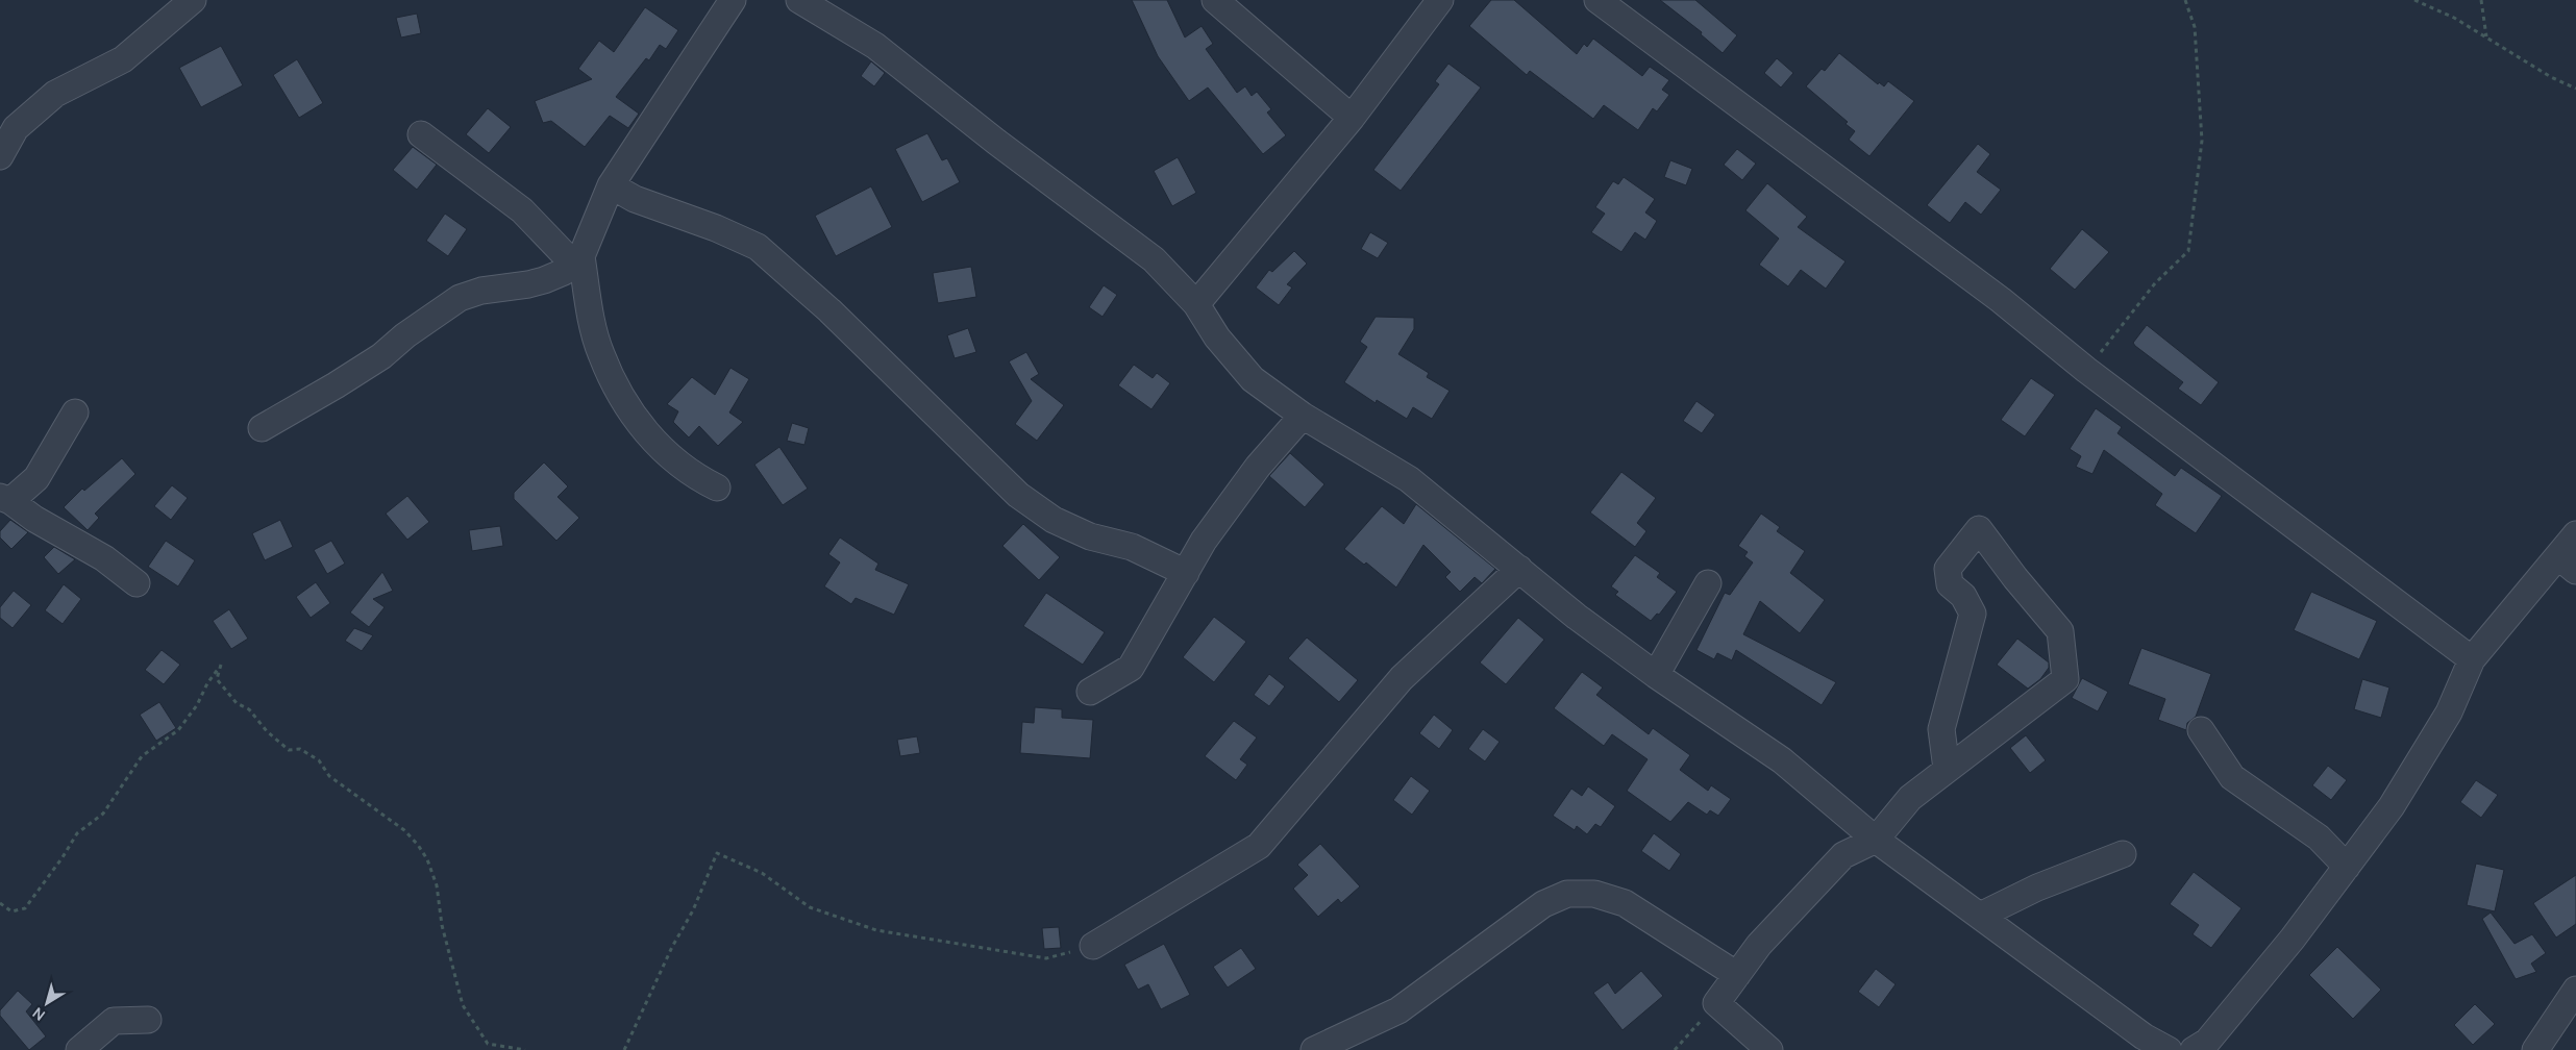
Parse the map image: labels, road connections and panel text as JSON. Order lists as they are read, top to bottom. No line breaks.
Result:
{"north":"bottom left"}
